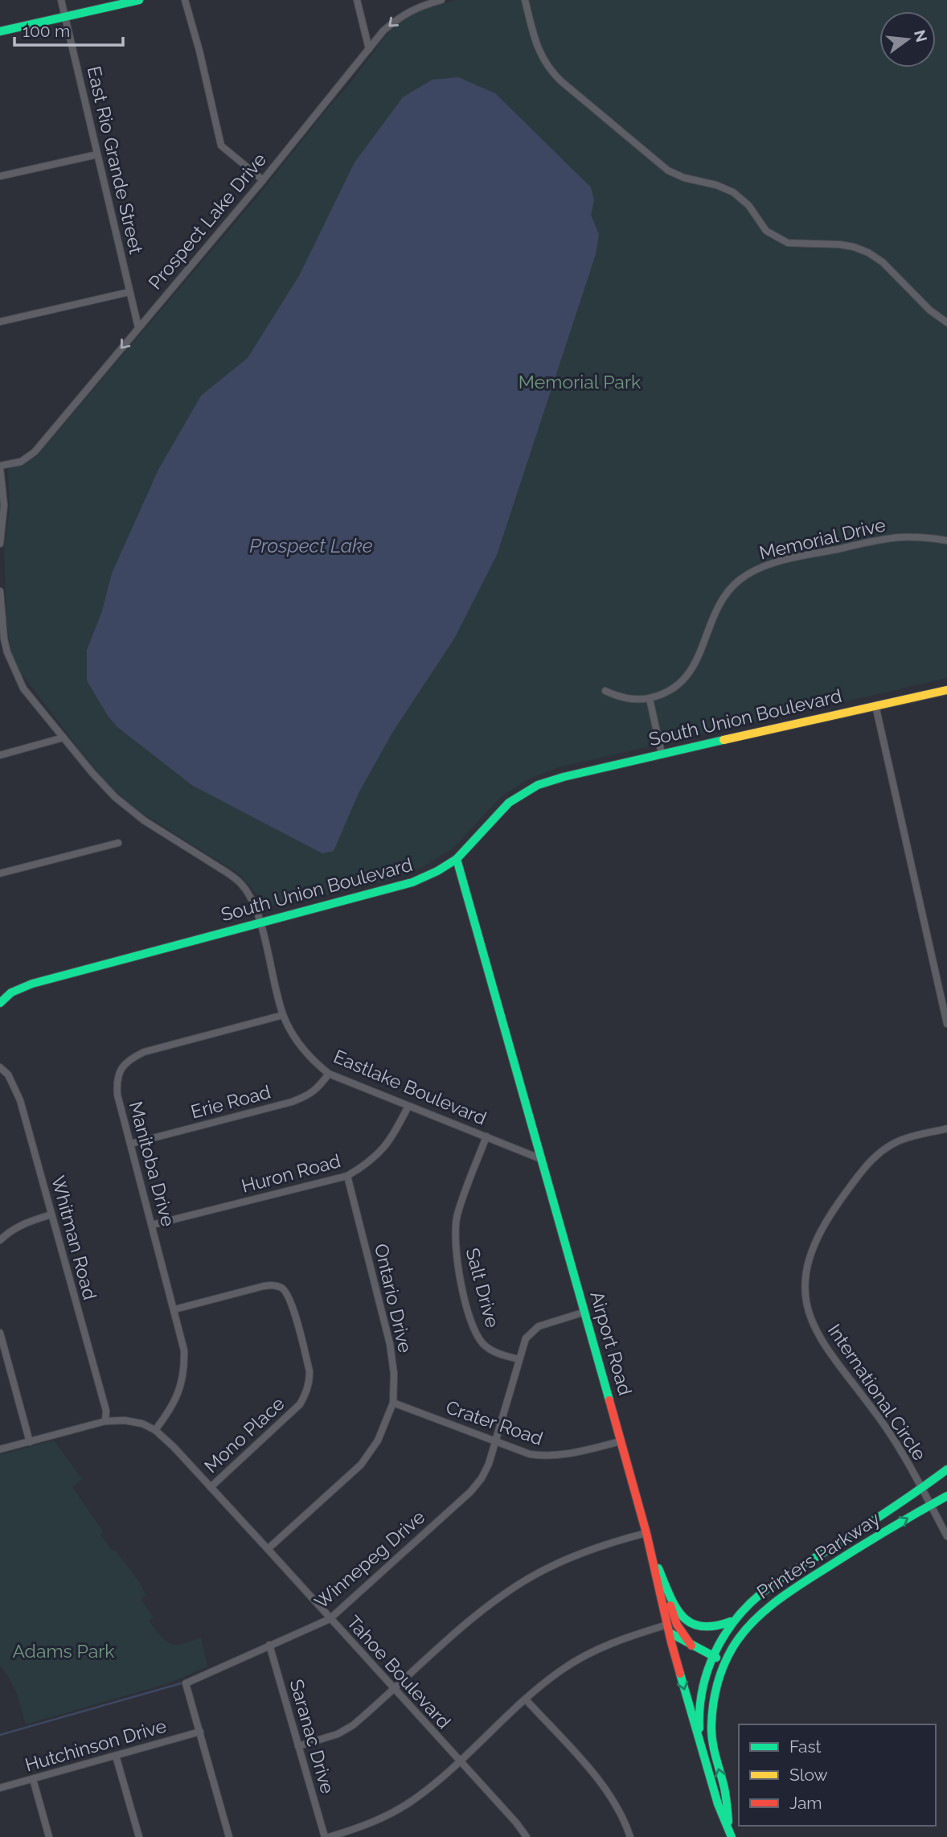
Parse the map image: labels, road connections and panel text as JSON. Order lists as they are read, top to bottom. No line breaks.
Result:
{"streets":{"main road":["South Union Boulevard","Airport Road","Printers Parkway"],"street":["East Rio Grande Street","Prospect Lake Drive","Memorial Drive","Eastlake Boulevard","Erie Road","Manitoba Drive","Huron Road","Whitman Road","Salt Drive","Ontario Drive","International Circle","Crater Road","Mono Place","Winnepeg Drive","Tahoe Boulevard","Saranac Drive","Hutchinson Drive"]},"crossings":[["East Rio Grande Street","Prospect Lake Drive"],["South Union Boulevard","Eastlake Boulevard"],["South Union Boulevard","Airport Road"],["Eastlake Boulevard","Erie Road"],["Eastlake Boulevard","Manitoba Drive"],["Eastlake Boulevard","Huron Road"],["Eastlake Boulevard","Salt Drive"],["Eastlake Boulevard","Airport Road"],["Erie Road","Manitoba Drive"],["Manitoba Drive","Huron Road"],["Manitoba Drive","Mono Place"],["Manitoba Drive","Tahoe Boulevard"],["Huron Road","Ontario Drive"],["Salt Drive","Winnepeg Drive"],["Ontario Drive","Crater Road"],["Ontario Drive","Tahoe Boulevard"],["Airport Road","Crater Road"],["Airport Road","Printers Parkway"],["Airport Road","Winnepeg Drive"],["International Circle","Printers Parkway"],["Crater Road","Winnepeg Drive"],["Mono Place","Tahoe Boulevard"],["Winnepeg Drive","Tahoe Boulevard"],["Winnepeg Drive","Saranac Drive"],["Winnepeg Drive","Hutchinson Drive"]],"one_way":["Prospect Lake Drive"],"water":["Prospect Lake"],"parks":["Memorial Park","Adams Park"],"legend":["Fast","Slow","Jam"],"scale_bar":"100 m","north":"right"}
